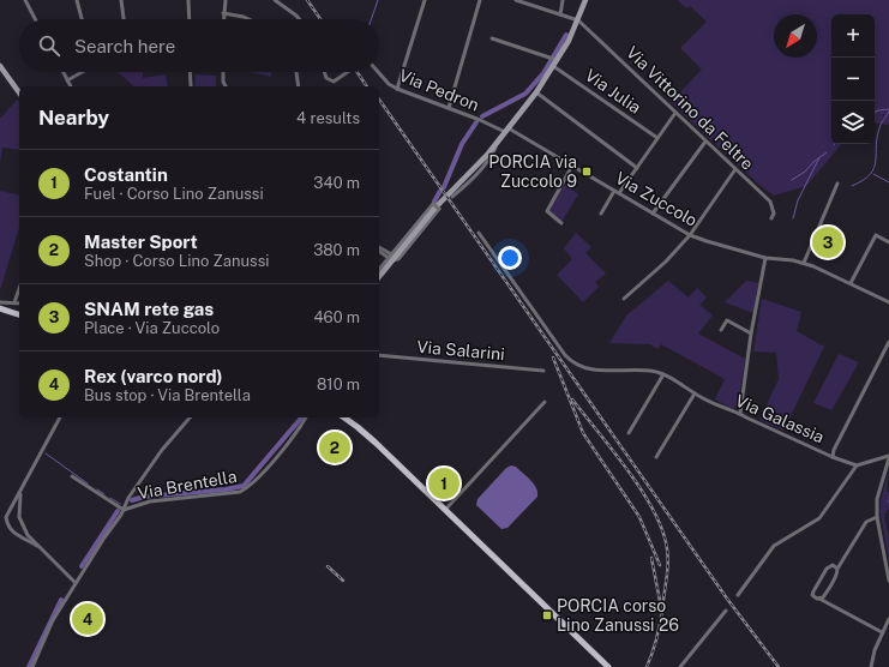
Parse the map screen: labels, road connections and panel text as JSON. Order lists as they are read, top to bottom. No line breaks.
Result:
{"streets":{"street":["Via Pedron","Via Julia","Via Vittorino da Feltre","Via Zuccolo","Via Salarini","Via Galassia","Via Brentella"]},"crossings":[["Via Pedron","Via Zuccolo"]],"places":{"transit":["PORCIA via Zuccolo 9","PORCIA corso Lino Zanussi 26"]},"north":"bottom left","page":{"map_buttons":["+","−"],"search":"Search here","heading":["Nearby","4 results"],"list":[{"mark":"1","name":"Costantin","note":"Fuel · Corso Lino Zanussi","value":"340 m"},{"mark":"2","name":"Master Sport","note":"Shop · Corso Lino Zanussi","value":"380 m"},{"mark":"3","name":"SNAM rete gas","note":"Place · Via Zuccolo","value":"460 m"},{"mark":"4","name":"Rex (varco nord)","note":"Bus stop · Via Brentella","value":"810 m"}],"pins":["3","2","1","4"]}}
